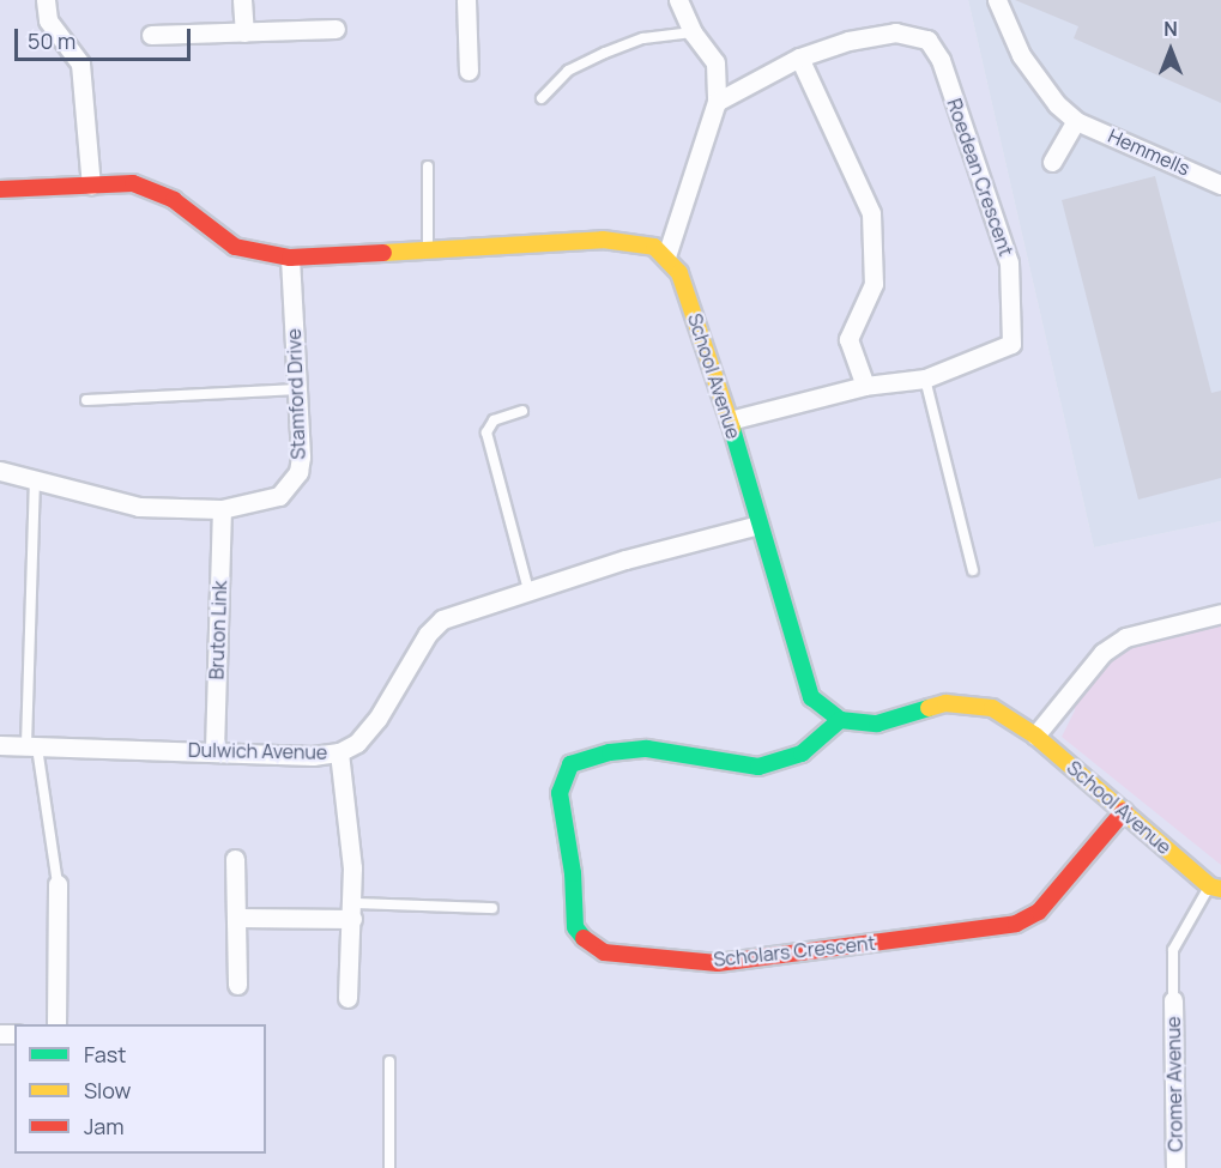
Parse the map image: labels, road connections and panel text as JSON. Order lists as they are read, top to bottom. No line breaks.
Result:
{"streets":{"street":["Hemmells","Roedean Crescent","School Avenue","Stamford Drive","Bruton Link","Dulwich Avenue","Scholars Crescent","Cromer Avenue"]},"crossings":[["Roedean Crescent","School Avenue"],["School Avenue","Dulwich Avenue"],["School Avenue","Scholars Crescent"],["Stamford Drive","Bruton Link"],["Bruton Link","Dulwich Avenue"]],"legend":["Fast","Slow","Jam"],"scale_bar":"50 m","north":"top"}
